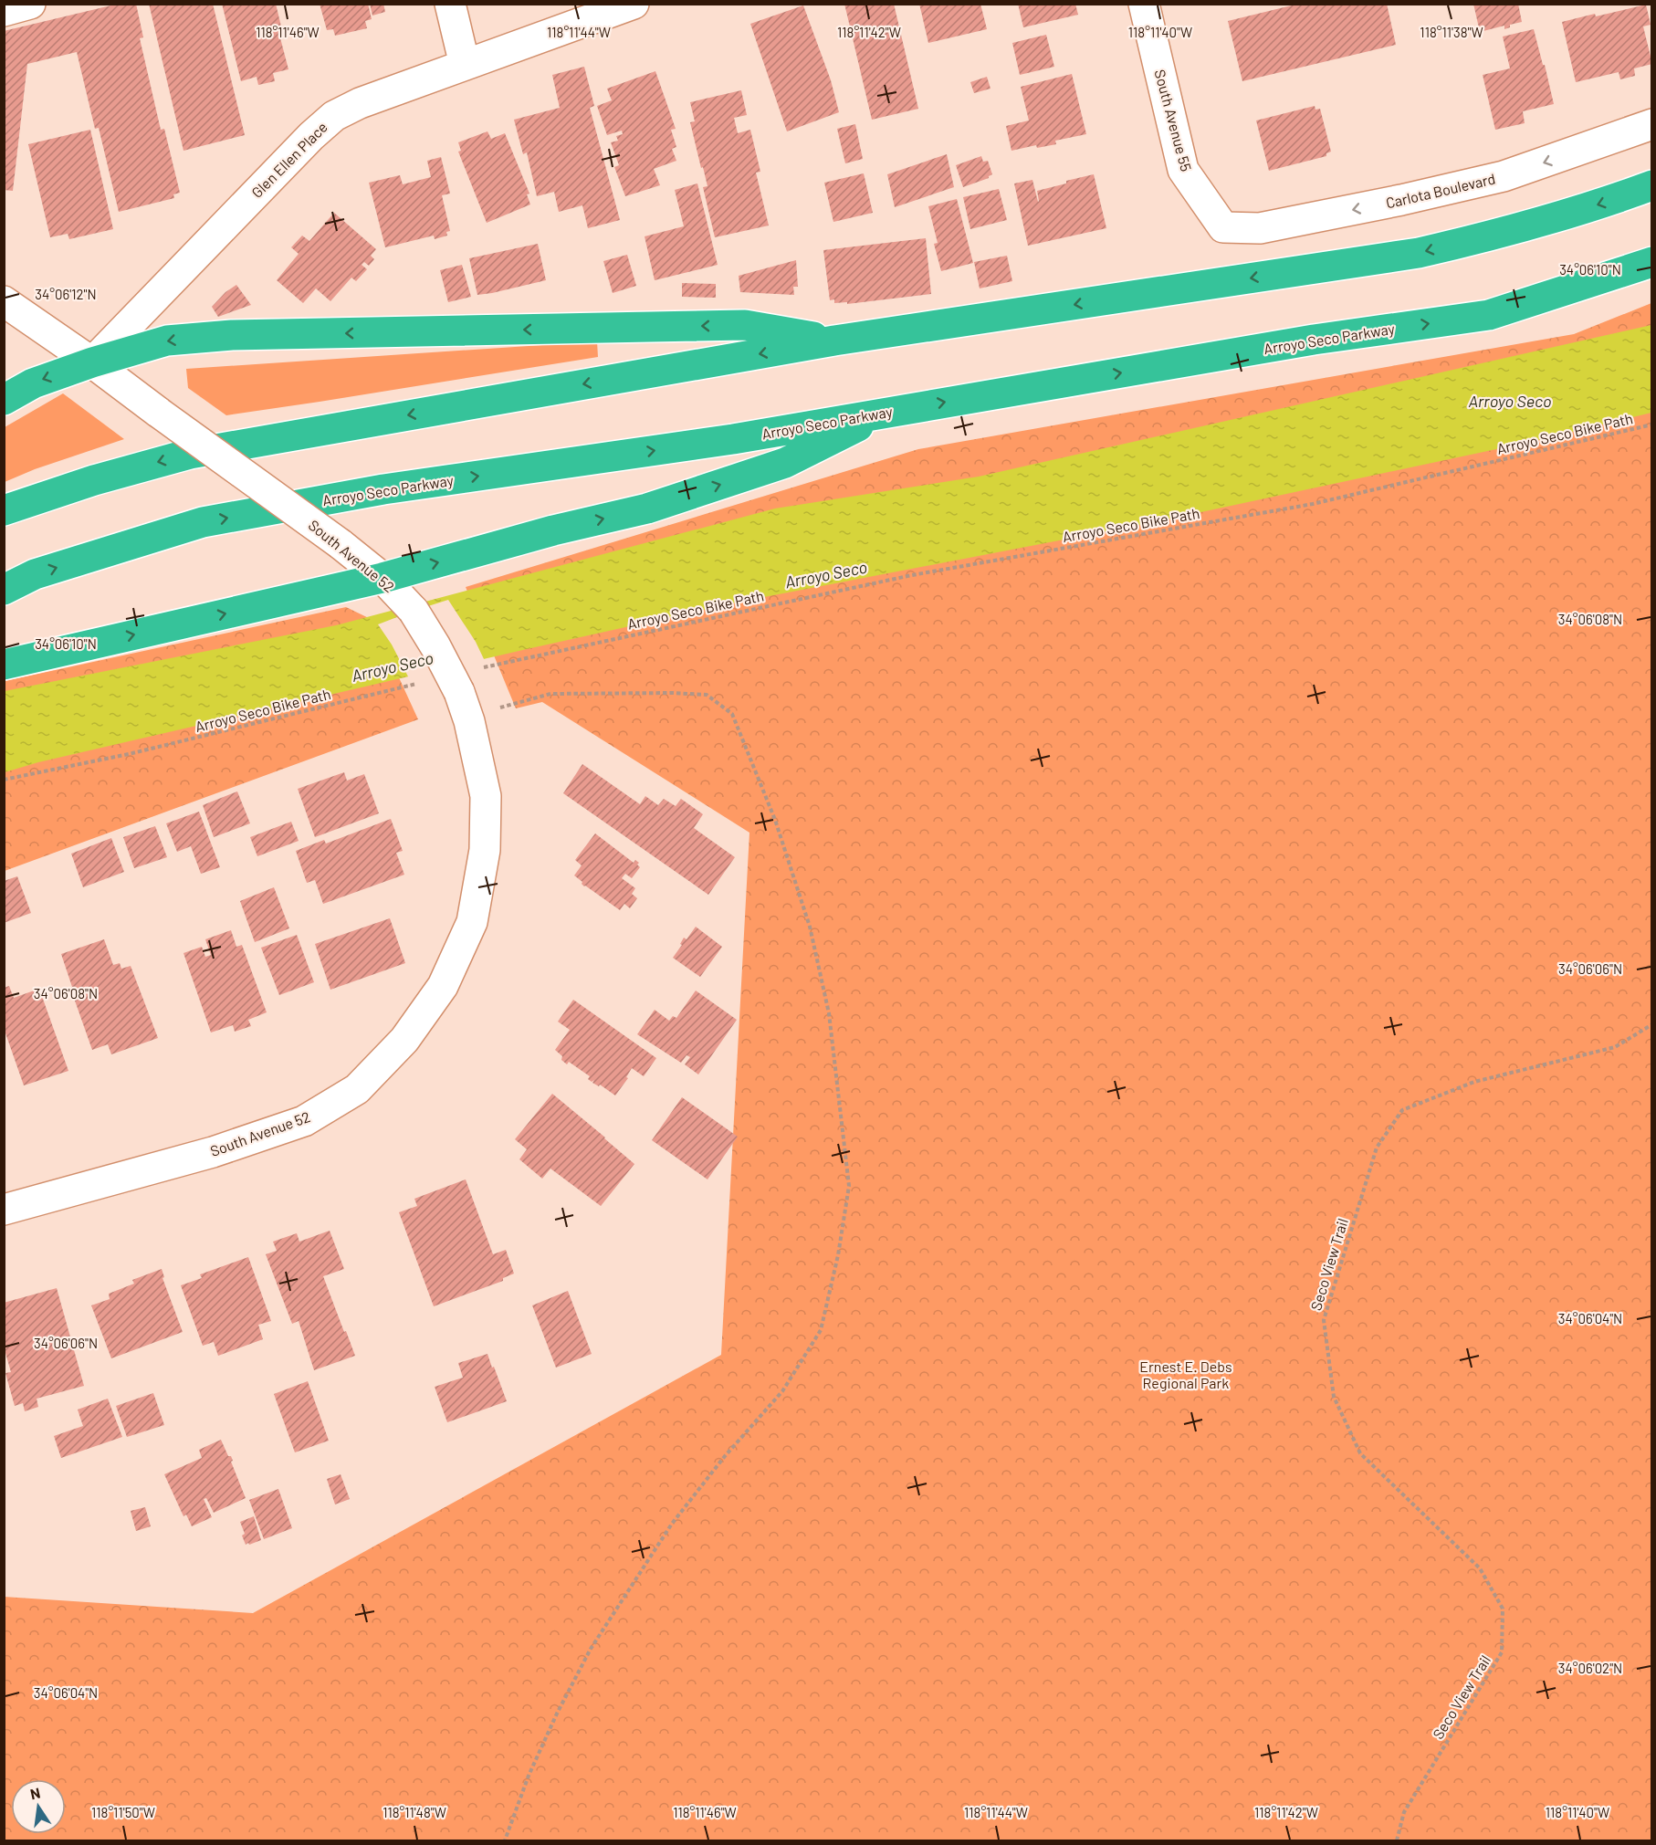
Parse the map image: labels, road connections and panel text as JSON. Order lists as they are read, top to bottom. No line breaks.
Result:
{"streets":{"highway":["Arroyo Seco Parkway"],"street":["South Avenue 55","Glen Ellen Place","Carlota Boulevard","South Avenue 52"],"path":["Arroyo Seco Bike Path","Seco View Trail"]},"crossings":[["South Avenue 55","Carlota Boulevard"],["Glen Ellen Place","South Avenue 52"]],"one_way":["Carlota Boulevard"],"water":["Arroyo Seco"],"parks":["Ernest E. Debs Regional Park"],"north":"top","coordinates":["118°11'46\"W","118°11'44\"W","118°11'42\"W","118°11'40\"W","118°11'38\"W","34°06'10\"N","34°06'12\"N","34°06'08\"N","34°06'06\"N","34°06'04\"N","34°06'02\"N","118°11'50\"W","118°11'48\"W"]}
